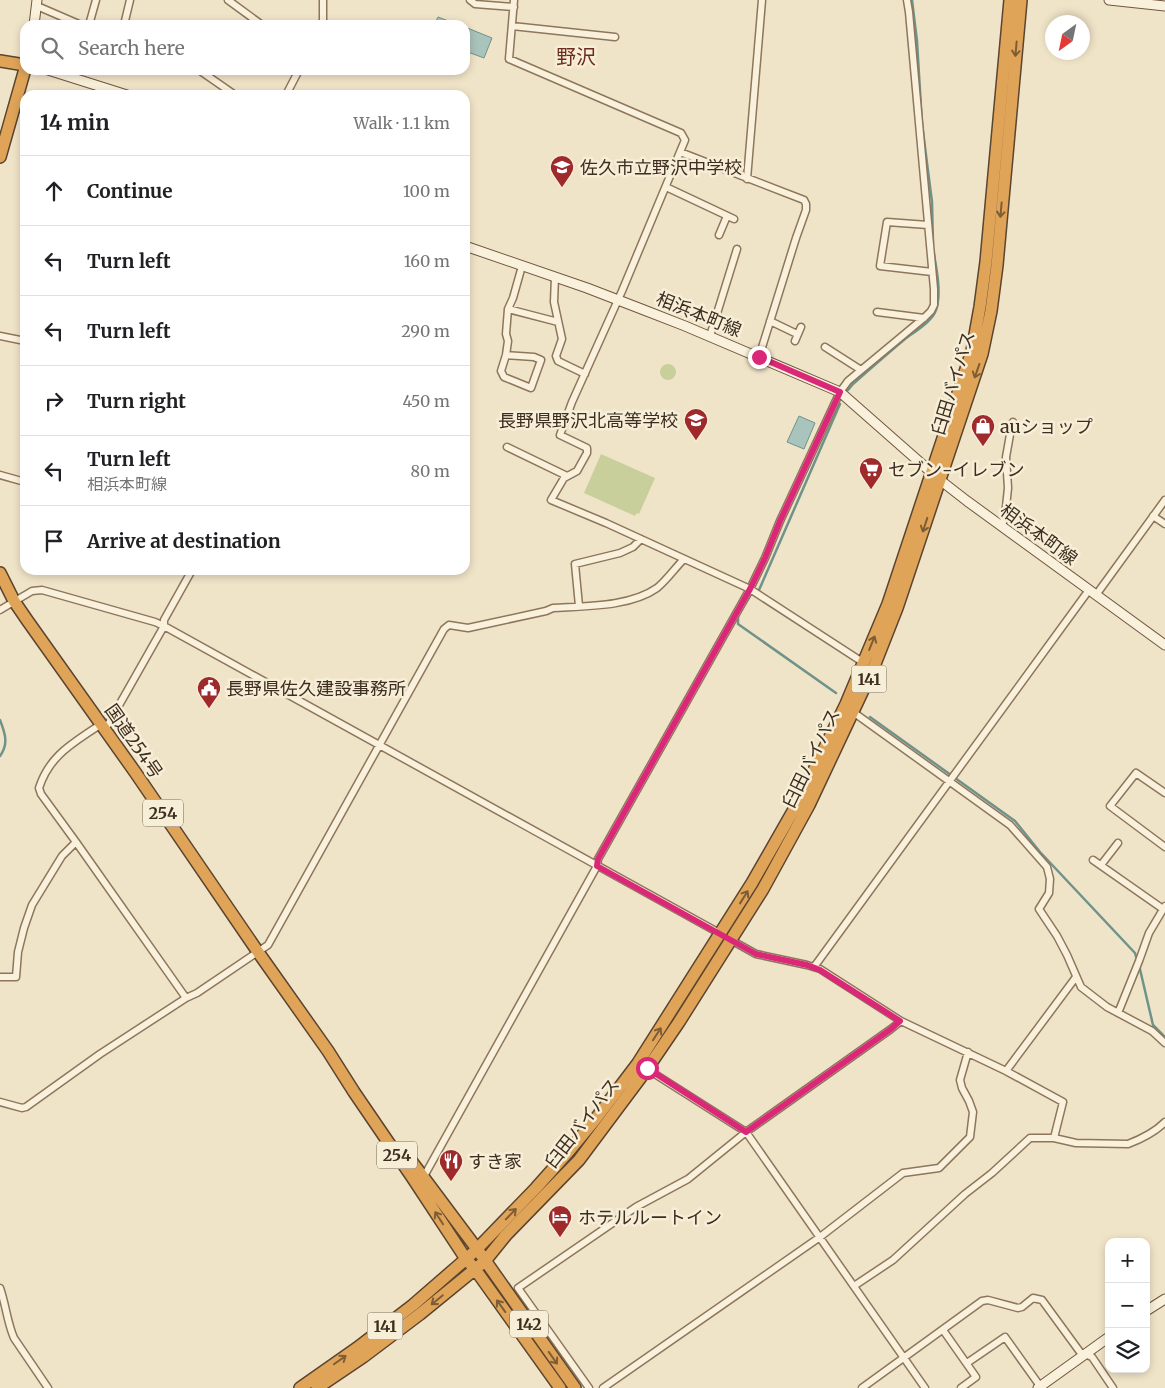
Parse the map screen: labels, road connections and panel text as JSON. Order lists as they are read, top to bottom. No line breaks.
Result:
{"streets":{"highway":["臼田バイパス","141","国道254号","254","142"],"main road":["相浜本町線"]},"crossings":[["相浜本町線","臼田バイパス"],["臼田バイパス","141"],["臼田バイパス","国道254号"],["臼田バイパス","142"],["141","国道254号"],["141","142"],["国道254号","142"]],"districts":["野沢"],"places":{"school or university":["佐久市立野沢中学校","長野県野沢北高等学校"],"shop":["auショップ"],"supermarket":["セブン-イレブン"],"public building":["長野県佐久建設事務所"],"restaurant":["すき家"],"hotel":["ホテルルートイン"]},"north":"bottom left","page":{"search":"Search here","heading":["14 min","Walk · 1.1 km"],"list":[["Continue","100 m"],["Turn left","160 m"],["Turn left","290 m"],["Turn right","450 m"],["Turn left","相浜本町線","80 m"],"Arrive at destination"],"map_buttons":["+","−"]}}
